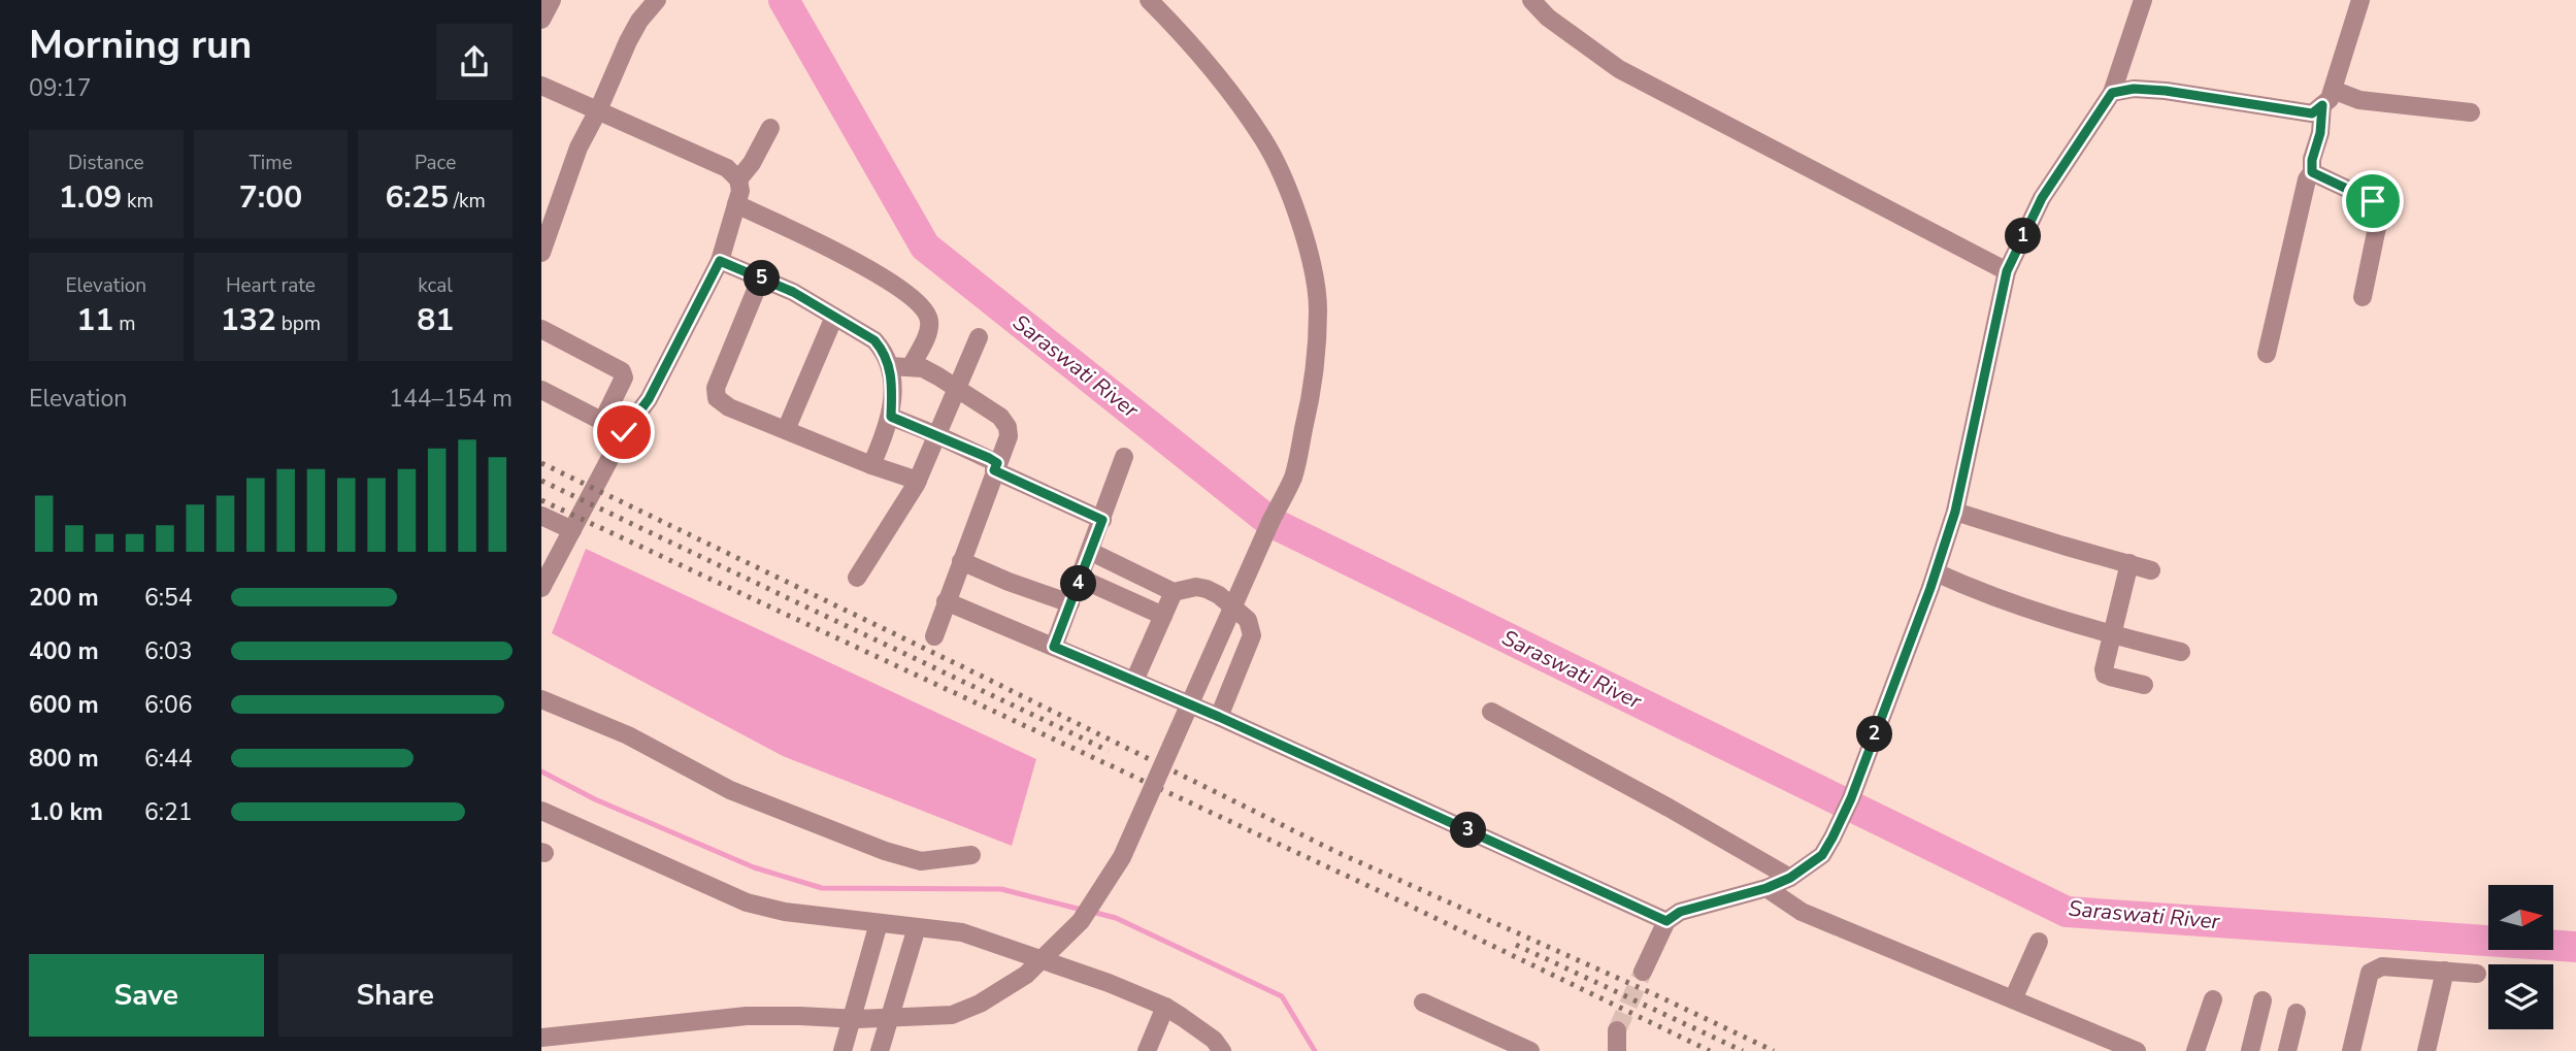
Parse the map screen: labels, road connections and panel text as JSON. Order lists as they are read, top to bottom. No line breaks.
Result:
{"water":["Saraswati River"],"north":"right","page":{"heading":["Morning run","09:17"],"stats":[["Distance","1.09 km"],["Time","7:00"],["Pace","6:25 /km"],["Elevation","11 m"],["Heart rate","132 bpm"],["kcal","81"]],"pins":["1","5","4","2","3"],"chart":["Elevation","144–154 m"],"list":[{"name":"200 m","note":"6:54"},{"name":"400 m","note":"6:03"},{"name":"600 m","note":"6:06"},{"name":"800 m","note":"6:44"},{"name":"1.0 km","note":"6:21"}],"buttons":["Save","Share"]}}
